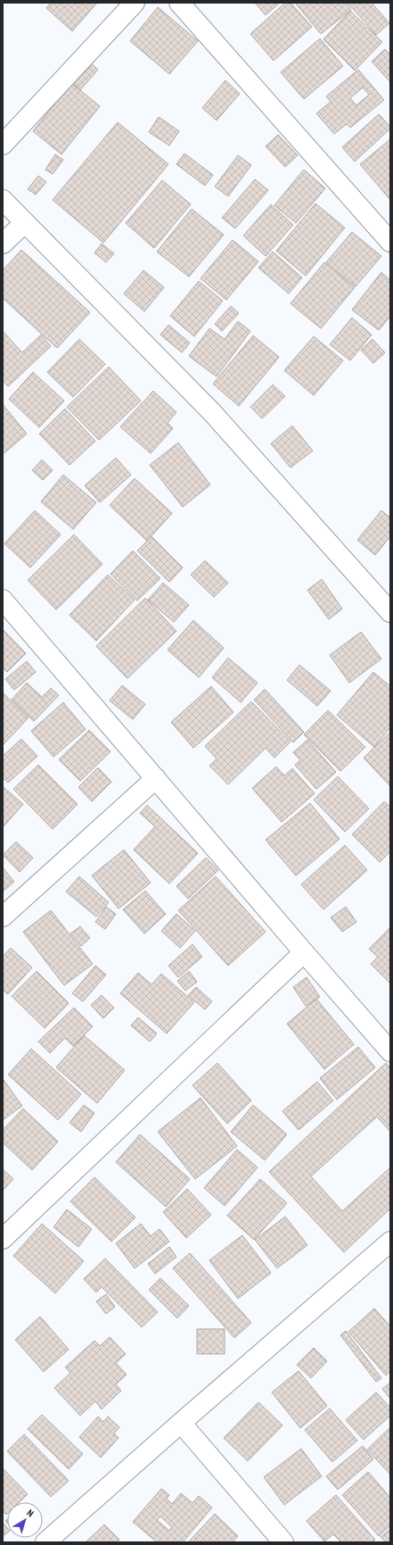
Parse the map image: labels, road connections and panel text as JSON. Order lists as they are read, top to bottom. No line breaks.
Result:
{"north":"top right"}
